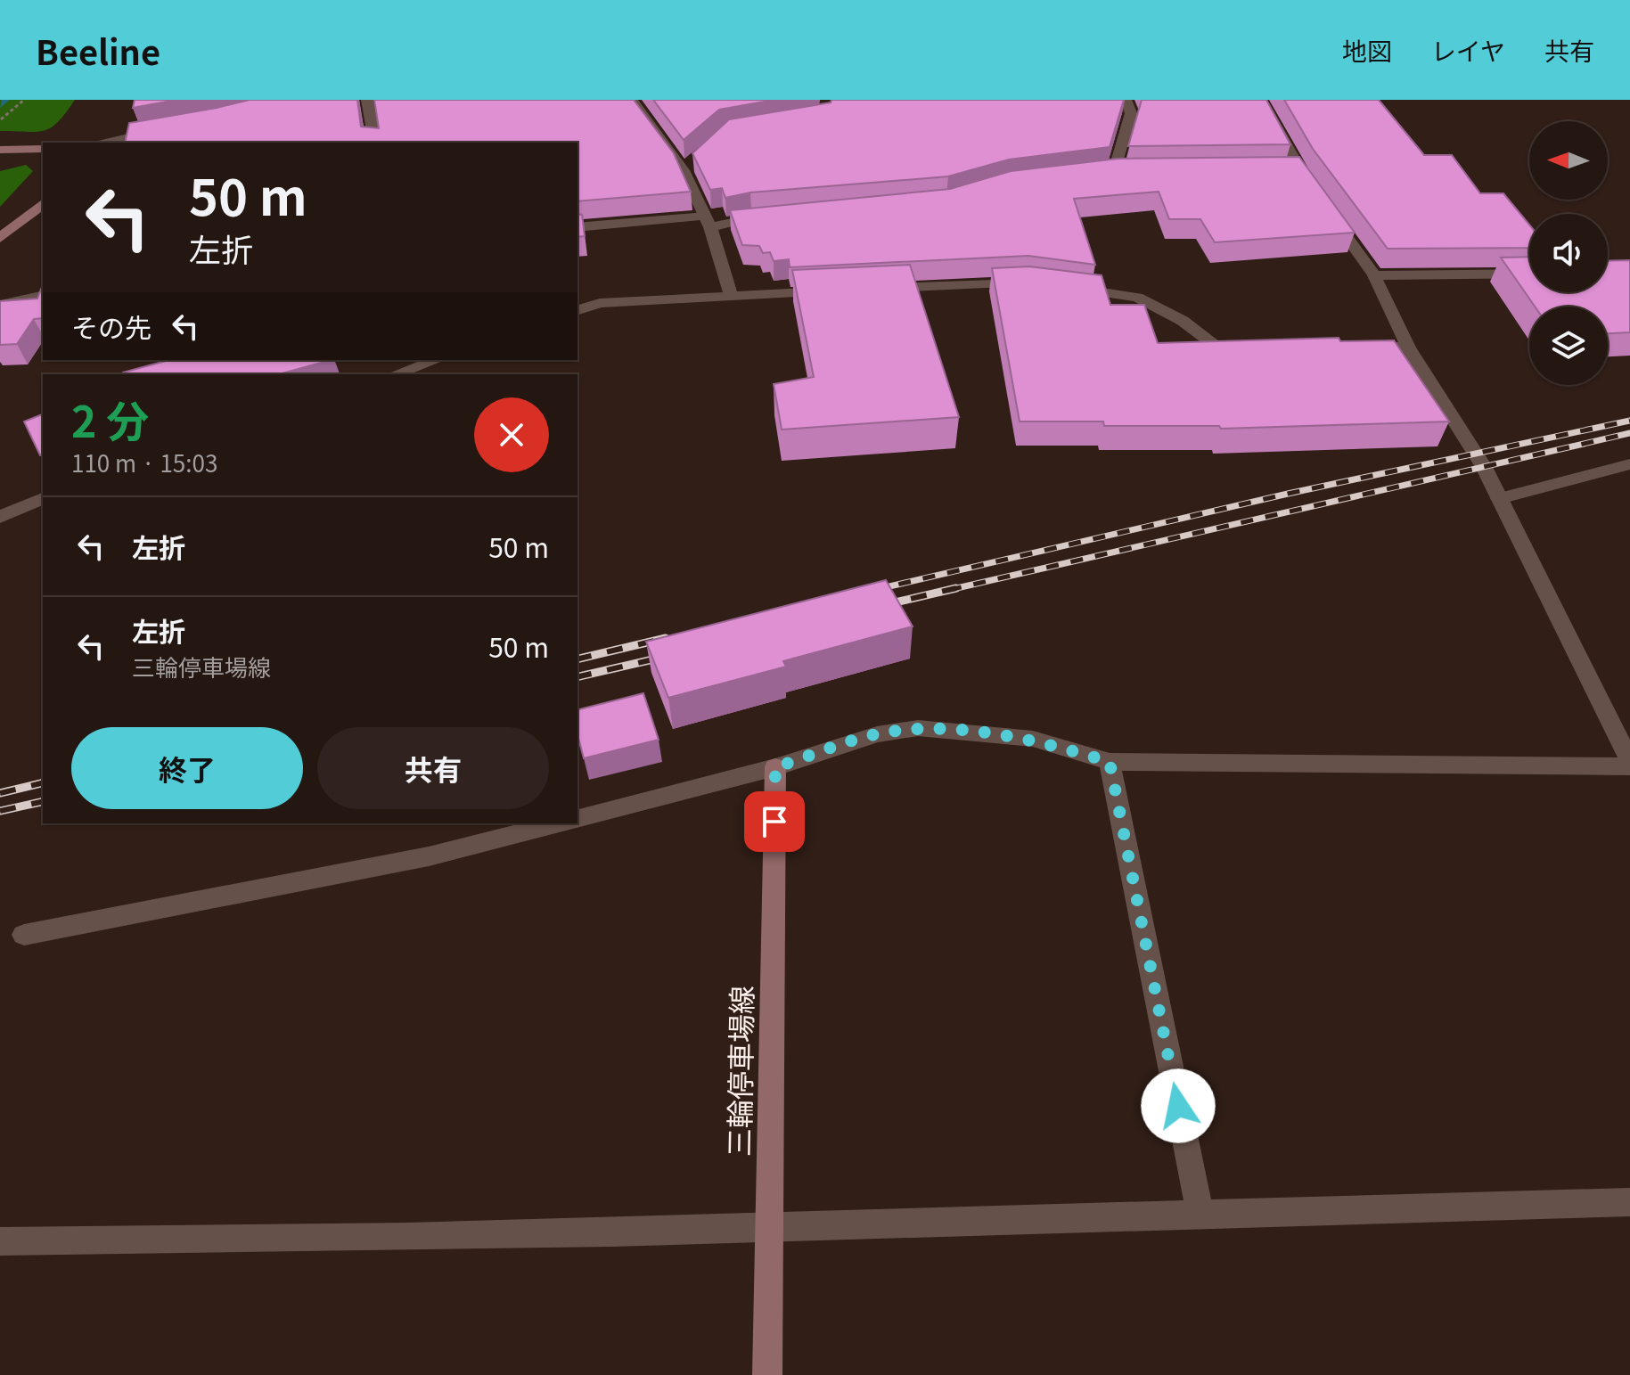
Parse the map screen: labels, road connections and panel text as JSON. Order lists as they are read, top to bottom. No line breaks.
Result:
{"streets":{"main road":["三輪停車場線"]},"north":"left","page":{"header":"Beeline","nav":["地図","レイヤ","共有"],"turn":["50 m","左折"],"then":"その先","heading":["2 分","110 m · 15:03"],"list":[{"name":"左折","value":"50 m"},{"name":"左折","note":"三輪停車場線","value":"50 m"}],"buttons":["終了","共有"]}}
